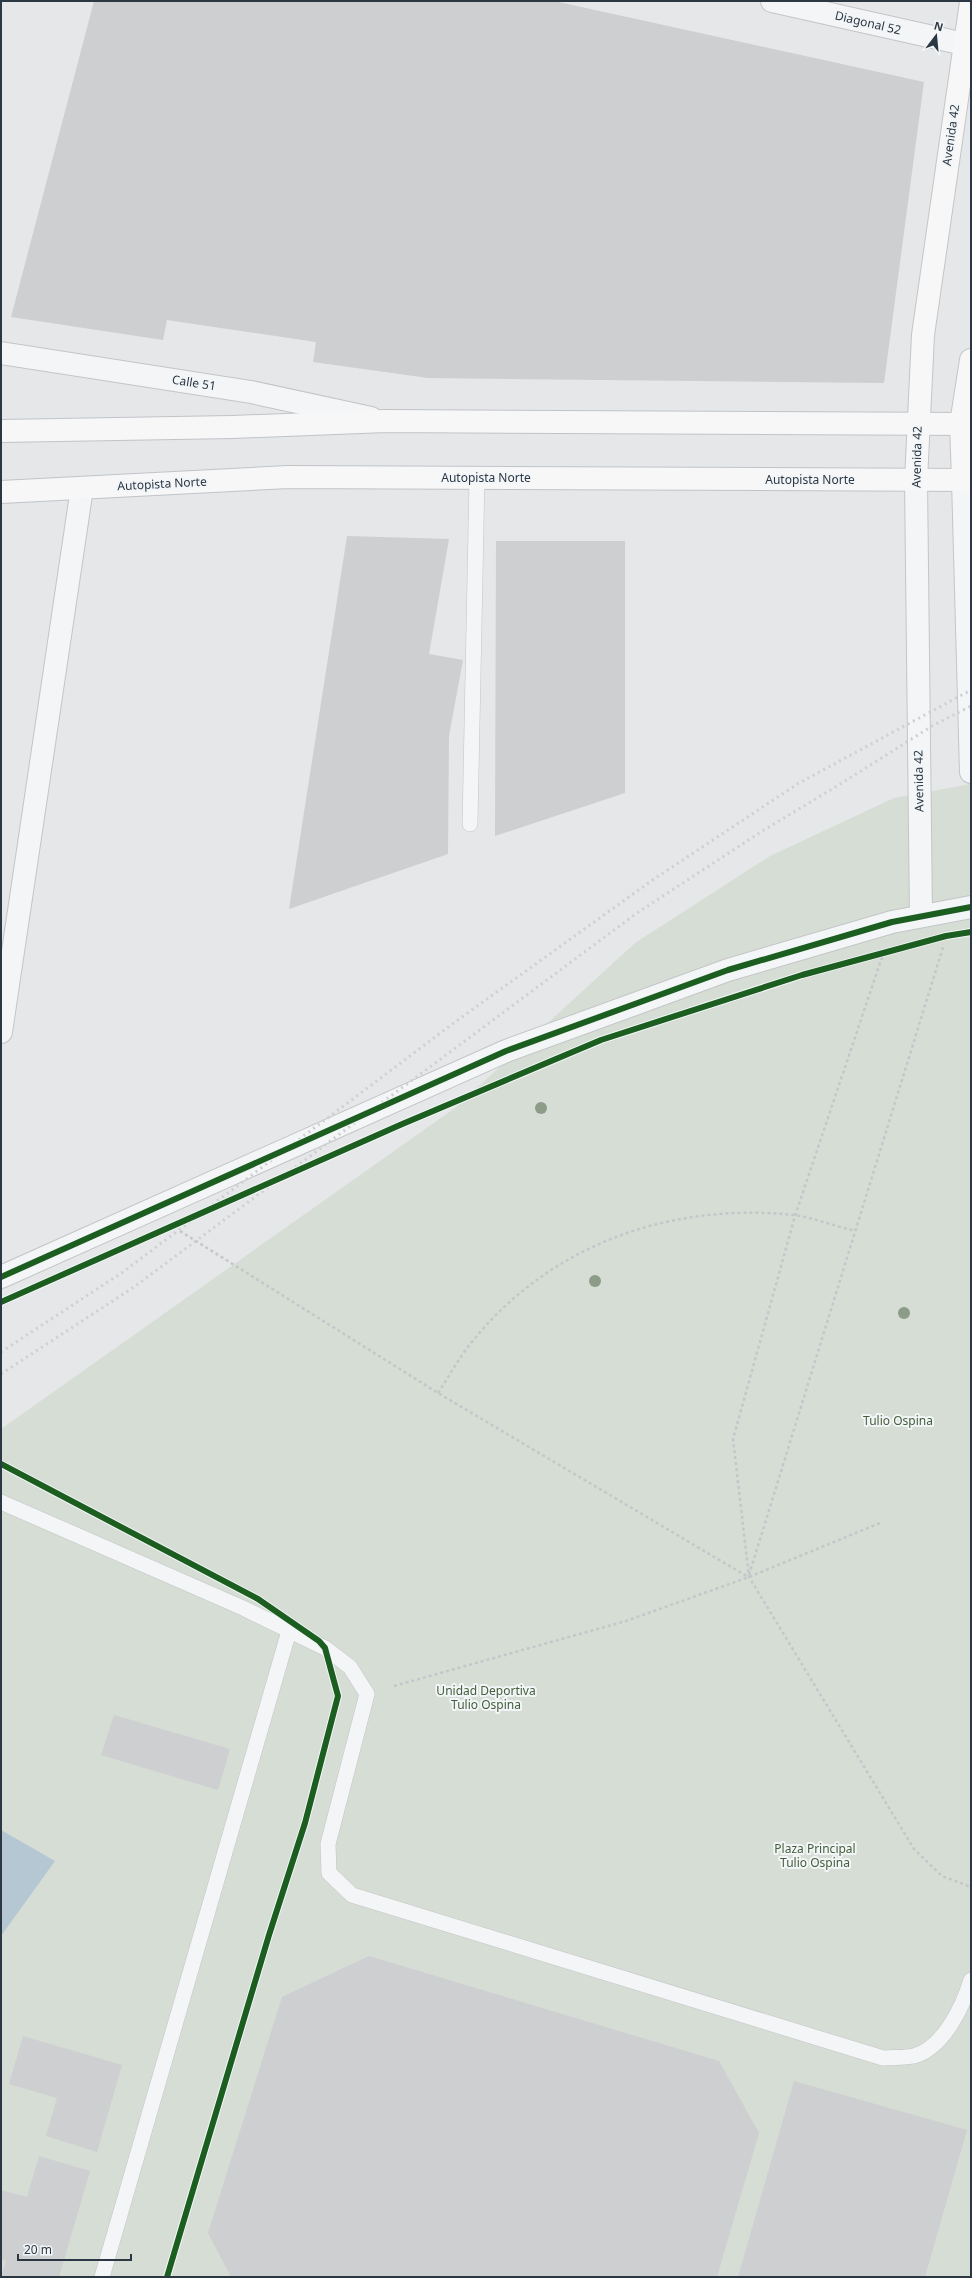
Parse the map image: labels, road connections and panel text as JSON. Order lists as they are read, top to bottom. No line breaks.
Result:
{"streets":{"main road":["Avenida 42","Autopista Norte"],"street":["Diagonal 52","Calle 51"]},"crossings":[["Diagonal 52","Avenida 42"],["Avenida 42","Autopista Norte"]],"parks":["Tulio Ospina","Unidad Deportiva Tulio Ospina","Plaza Principal Tulio Ospina"],"scale_bar":"20 m","north":"top"}
